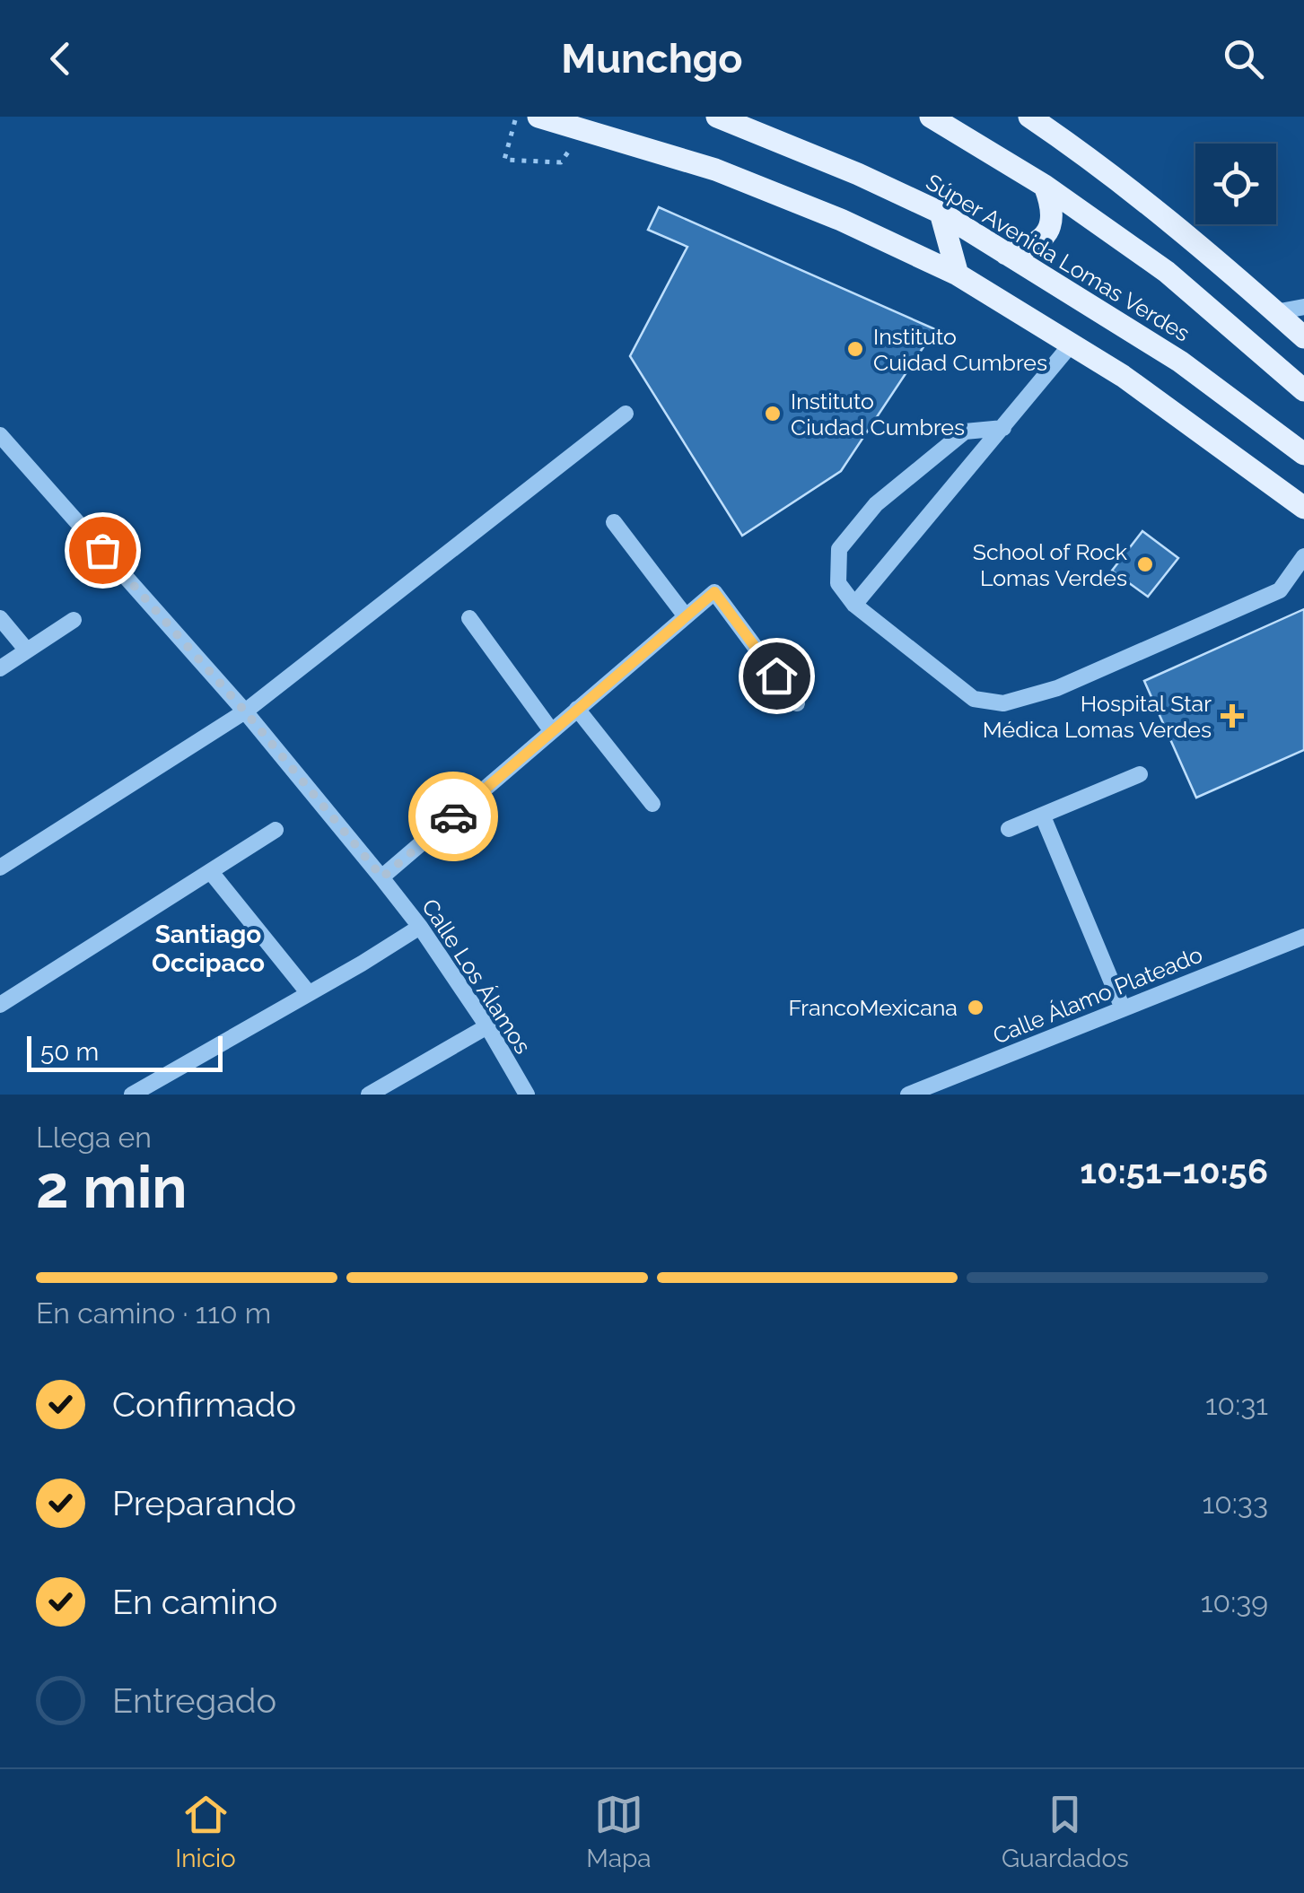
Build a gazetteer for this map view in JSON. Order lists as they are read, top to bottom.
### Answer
{
  "streets": {
    "main road": ["Súper Avenida Lomas Verdes"],
    "street": ["Calle Los Álamos", "Calle Álamo Plateado"]
  },
  "districts": ["Santiago Occipaco"],
  "places": {
    "other": [
      "Instituto Cuidad Cumbres",
      "Instituto Ciudad Cumbres",
      "School of Rock Lomas Verdes",
      "FrancoMexicana"
    ],
    "health": ["Hospital Star Médica Lomas Verdes"]
  },
  "scale_bar": "50 m",
  "page": {
    "header": "Munchgo",
    "scale": "50 m",
    "heading": ["2 min", "Llega en", "10:51–10:56"],
    "bar": "En camino · 110 m",
    "list": [
      ["Confirmado", "10:31"],
      ["Preparando", "10:33"],
      ["En camino", "10:39"],
      "Entregado"
    ],
    "tabs": ["Inicio", "Mapa", "Guardados"]
  }
}
